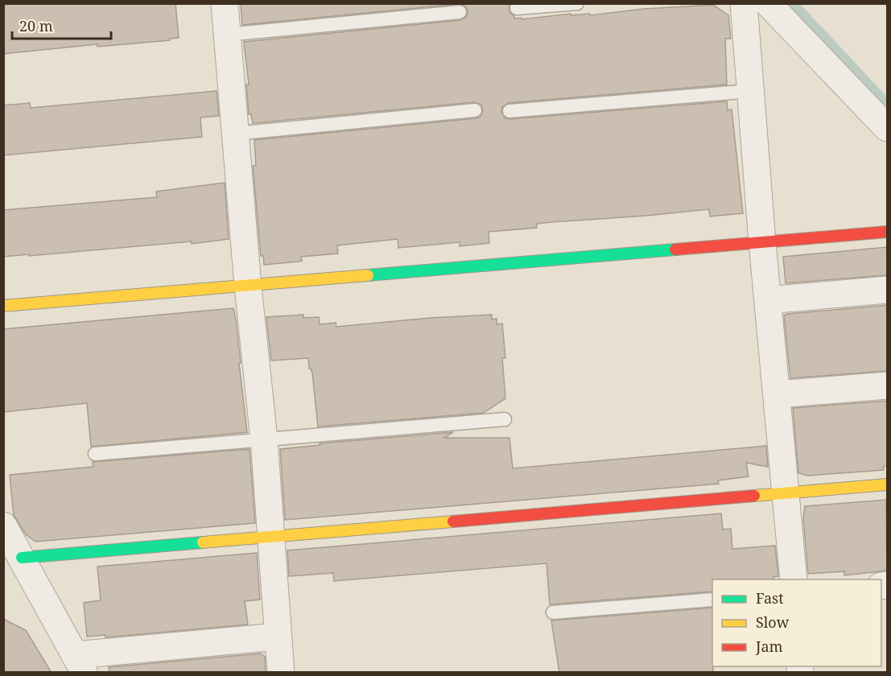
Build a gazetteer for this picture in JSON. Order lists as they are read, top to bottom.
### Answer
{
  "legend": ["Fast", "Slow", "Jam"],
  "scale_bar": "20 m"
}
